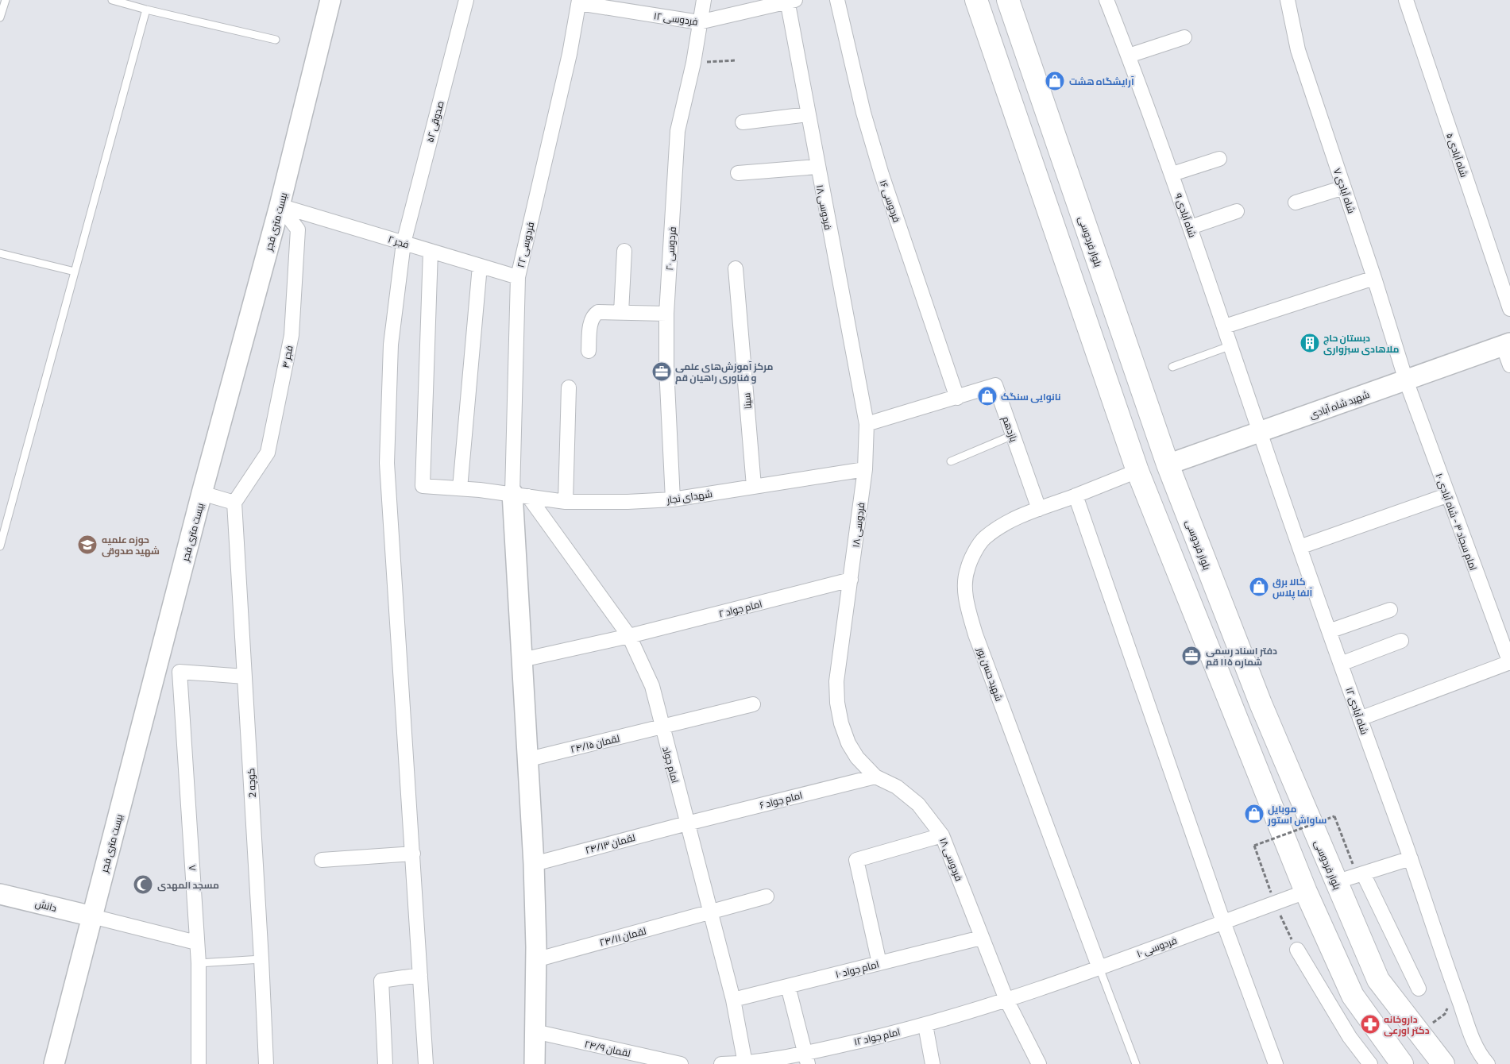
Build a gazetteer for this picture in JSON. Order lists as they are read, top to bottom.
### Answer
{
  "streets": {
    "main road": ["بلوار فردوسی"],
    "street": [
      "فردوسی ۱۲",
      "صدوقی ۵۲",
      "شاه آبادی ۵",
      "شاه آبادی ۷",
      "فردوسی ۱۶",
      "فردوسی ۱۸",
      "شاه آبادی ۹",
      "بیست متری فجر",
      "فجر ۲",
      "فردوسی ۲۲",
      "فردوسی ۲۰",
      "فجر ۴",
      "سینا",
      "شهید شاه آبادی",
      "یازدهم",
      "شهدای نجار",
      "امام سجاد ۳ - شاه آبادی ۱۰",
      "امام جواد ۲",
      "شهید حسن پور",
      "شاه آبادی ۱۲",
      "لقمان ۲۴/۱۵",
      "امام جواد",
      "کوچه 2",
      "امام جواد ۶",
      "لقمان ۲۴/۱۳",
      "۸",
      "دانش",
      "لقمان ۲۴/۱۱",
      "فردوسی ۱۰",
      "امام جواد ۱۰",
      "امام جواد ۱۲",
      "لقمان ۲۴/۹"
    ]
  },
  "crossings": [
    ["فردوسی ۱۲", "فردوسی ۱۸"],
    ["فردوسی ۱۲", "فردوسی ۲۲"],
    ["فردوسی ۱۲", "فردوسی ۲۰"],
    ["صدوقی ۵۲", "فجر ۲"],
    ["شاه آبادی ۷", "شهید شاه آبادی"],
    ["شاه آبادی ۷", "امام سجاد ۳ - شاه آبادی ۱۰"],
    ["فردوسی ۱۶", "یازدهم"],
    ["فردوسی ۱۸", "یازدهم"],
    ["فردوسی ۱۸", "شهدای نجار"],
    ["فردوسی ۱۸", "امام جواد ۲"],
    ["فردوسی ۱۸", "امام جواد ۶"],
    ["فردوسی ۱۸", "فردوسی ۱۰"],
    ["فردوسی ۱۸", "امام جواد ۱۰"],
    ["فردوسی ۱۸", "امام جواد ۱۲"],
    ["شاه آبادی ۹", "شهید شاه آبادی"],
    ["شاه آبادی ۹", "شاه آبادی ۱۲"],
    ["بیست متری فجر", "فجر ۲"],
    ["بیست متری فجر", "فجر ۴"],
    ["بیست متری فجر", "دانش"],
    ["فجر ۲", "فردوسی ۲۲"],
    ["فجر ۲", "فجر ۴"],
    ["فجر ۲", "شهدای نجار"],
    ["بلوار فردوسی", "شهید شاه آبادی"],
    ["فردوسی ۲۲", "شهدای نجار"],
    ["فردوسی ۲۲", "امام جواد"],
    ["فردوسی ۲۰", "شهدای نجار"],
    ["فجر ۴", "کوچه 2"],
    ["سینا", "شهدای نجار"],
    ["شهید شاه آبادی", "امام سجاد ۳ - شاه آبادی ۱۰"],
    ["شهید شاه آبادی", "شاه آبادی ۱۲"],
    ["یازدهم", "شهید حسن پور"],
    ["شهدای نجار", "امام جواد"],
    ["امام جواد ۲", "امام جواد"],
    ["شهید حسن پور", "فردوسی ۱۰"],
    ["لقمان ۲۴/۱۵", "امام جواد"],
    ["امام جواد", "امام جواد ۶"],
    ["امام جواد", "لقمان ۲۴/۱۳"],
    ["امام جواد", "لقمان ۲۴/۱۱"],
    ["امام جواد", "امام جواد ۱۰"],
    ["امام جواد", "امام جواد ۱۲"],
    ["کوچه 2", "۸"],
    ["امام جواد ۶", "لقمان ۲۴/۱۳"],
    ["فردوسی ۱۰", "امام جواد ۱۲"]
  ],
  "places": {
    "shop": [
      "آرایشگاه هشت",
      "نانوایی سنگک",
      "کالا برق آلفا پلاس",
      "موبایل ساواش استور"
    ],
    "building": ["دبستان حاج ملاهادی سبزواری"],
    "office": ["مرکز آموزش‌های علمی و فناوری راهیان قم", "دفتر اسناد رسمی شماره ۱۱۵ قم"],
    "school or university": ["حوزه علمیه شهید صدوقی"],
    "mosque": ["مسجد المهدی"],
    "pharmacy": ["داروخانه دکتر اورعی"]
  }
}
